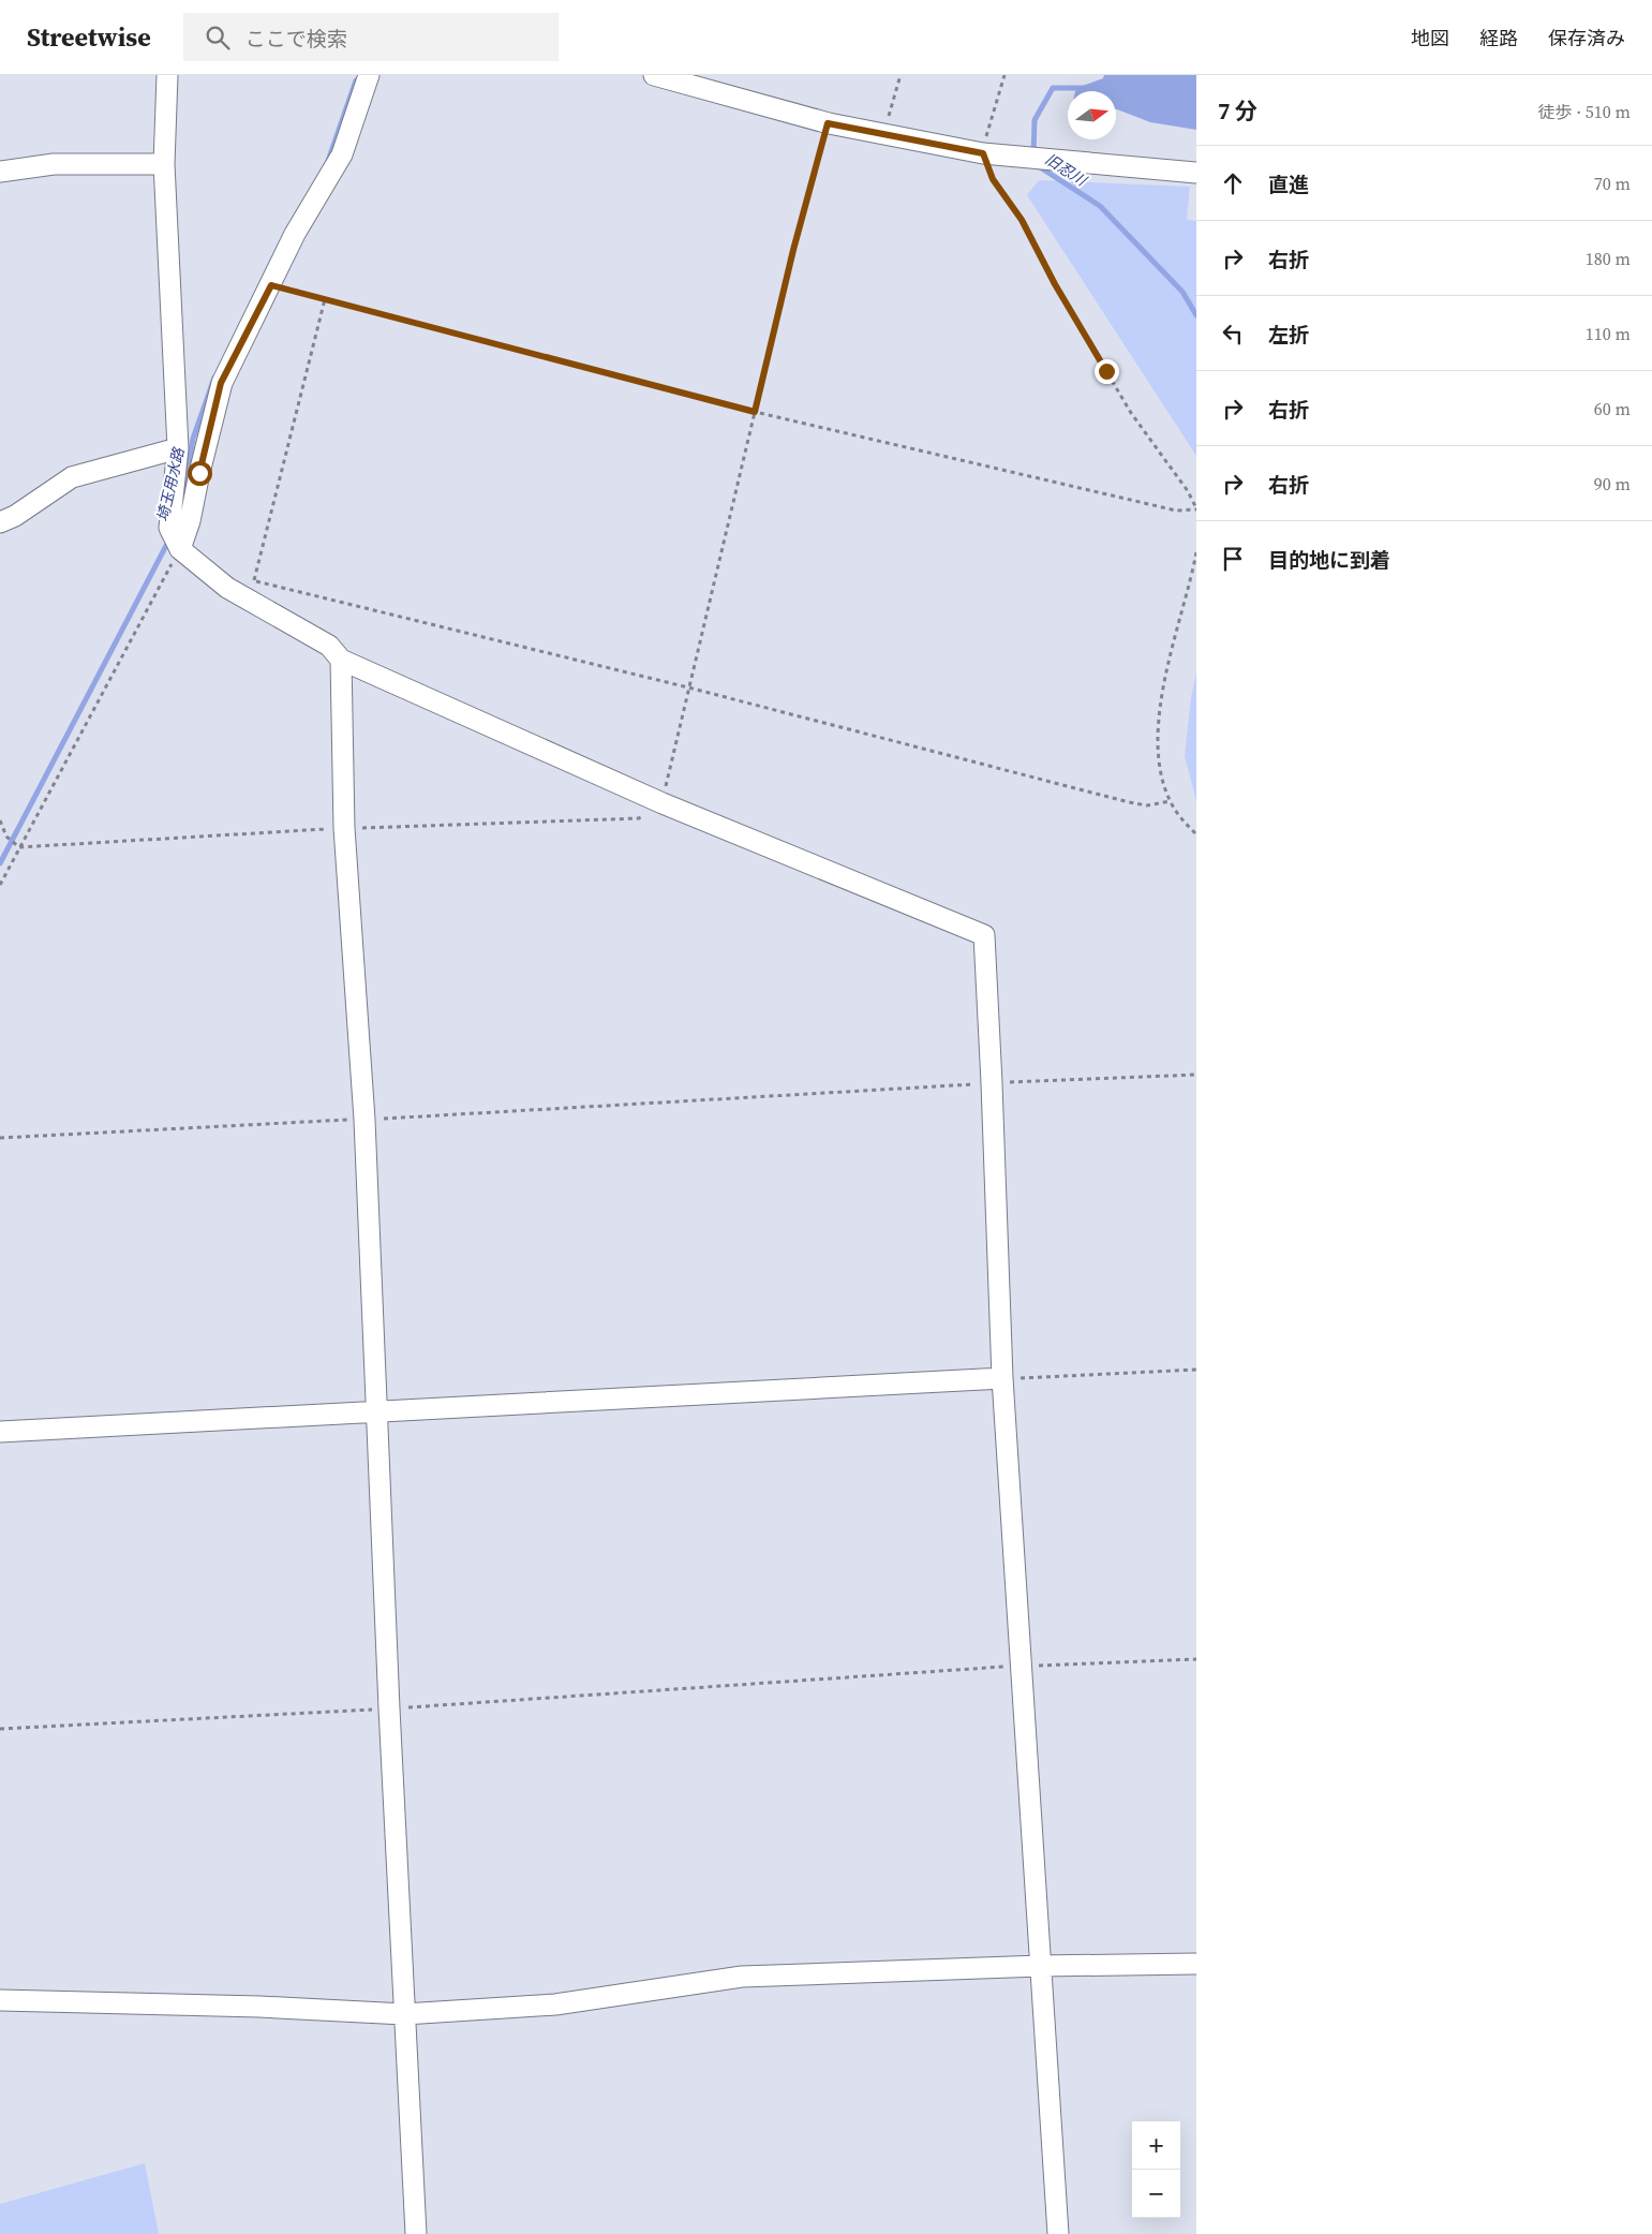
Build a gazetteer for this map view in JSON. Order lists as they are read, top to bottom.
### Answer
{
  "water": ["旧忍川", "埼玉用水路"],
  "north": "right",
  "page": {
    "header": "Streetwise",
    "search": "ここで検索",
    "nav": ["地図", "経路", "保存済み"],
    "heading": ["7 分", "徒歩 · 510 m"],
    "list": [
      ["直進", "70 m"],
      ["右折", "180 m"],
      ["左折", "110 m"],
      ["右折", "60 m"],
      ["右折", "90 m"],
      "目的地に到着"
    ],
    "map_buttons": ["+", "−"]
  }
}
